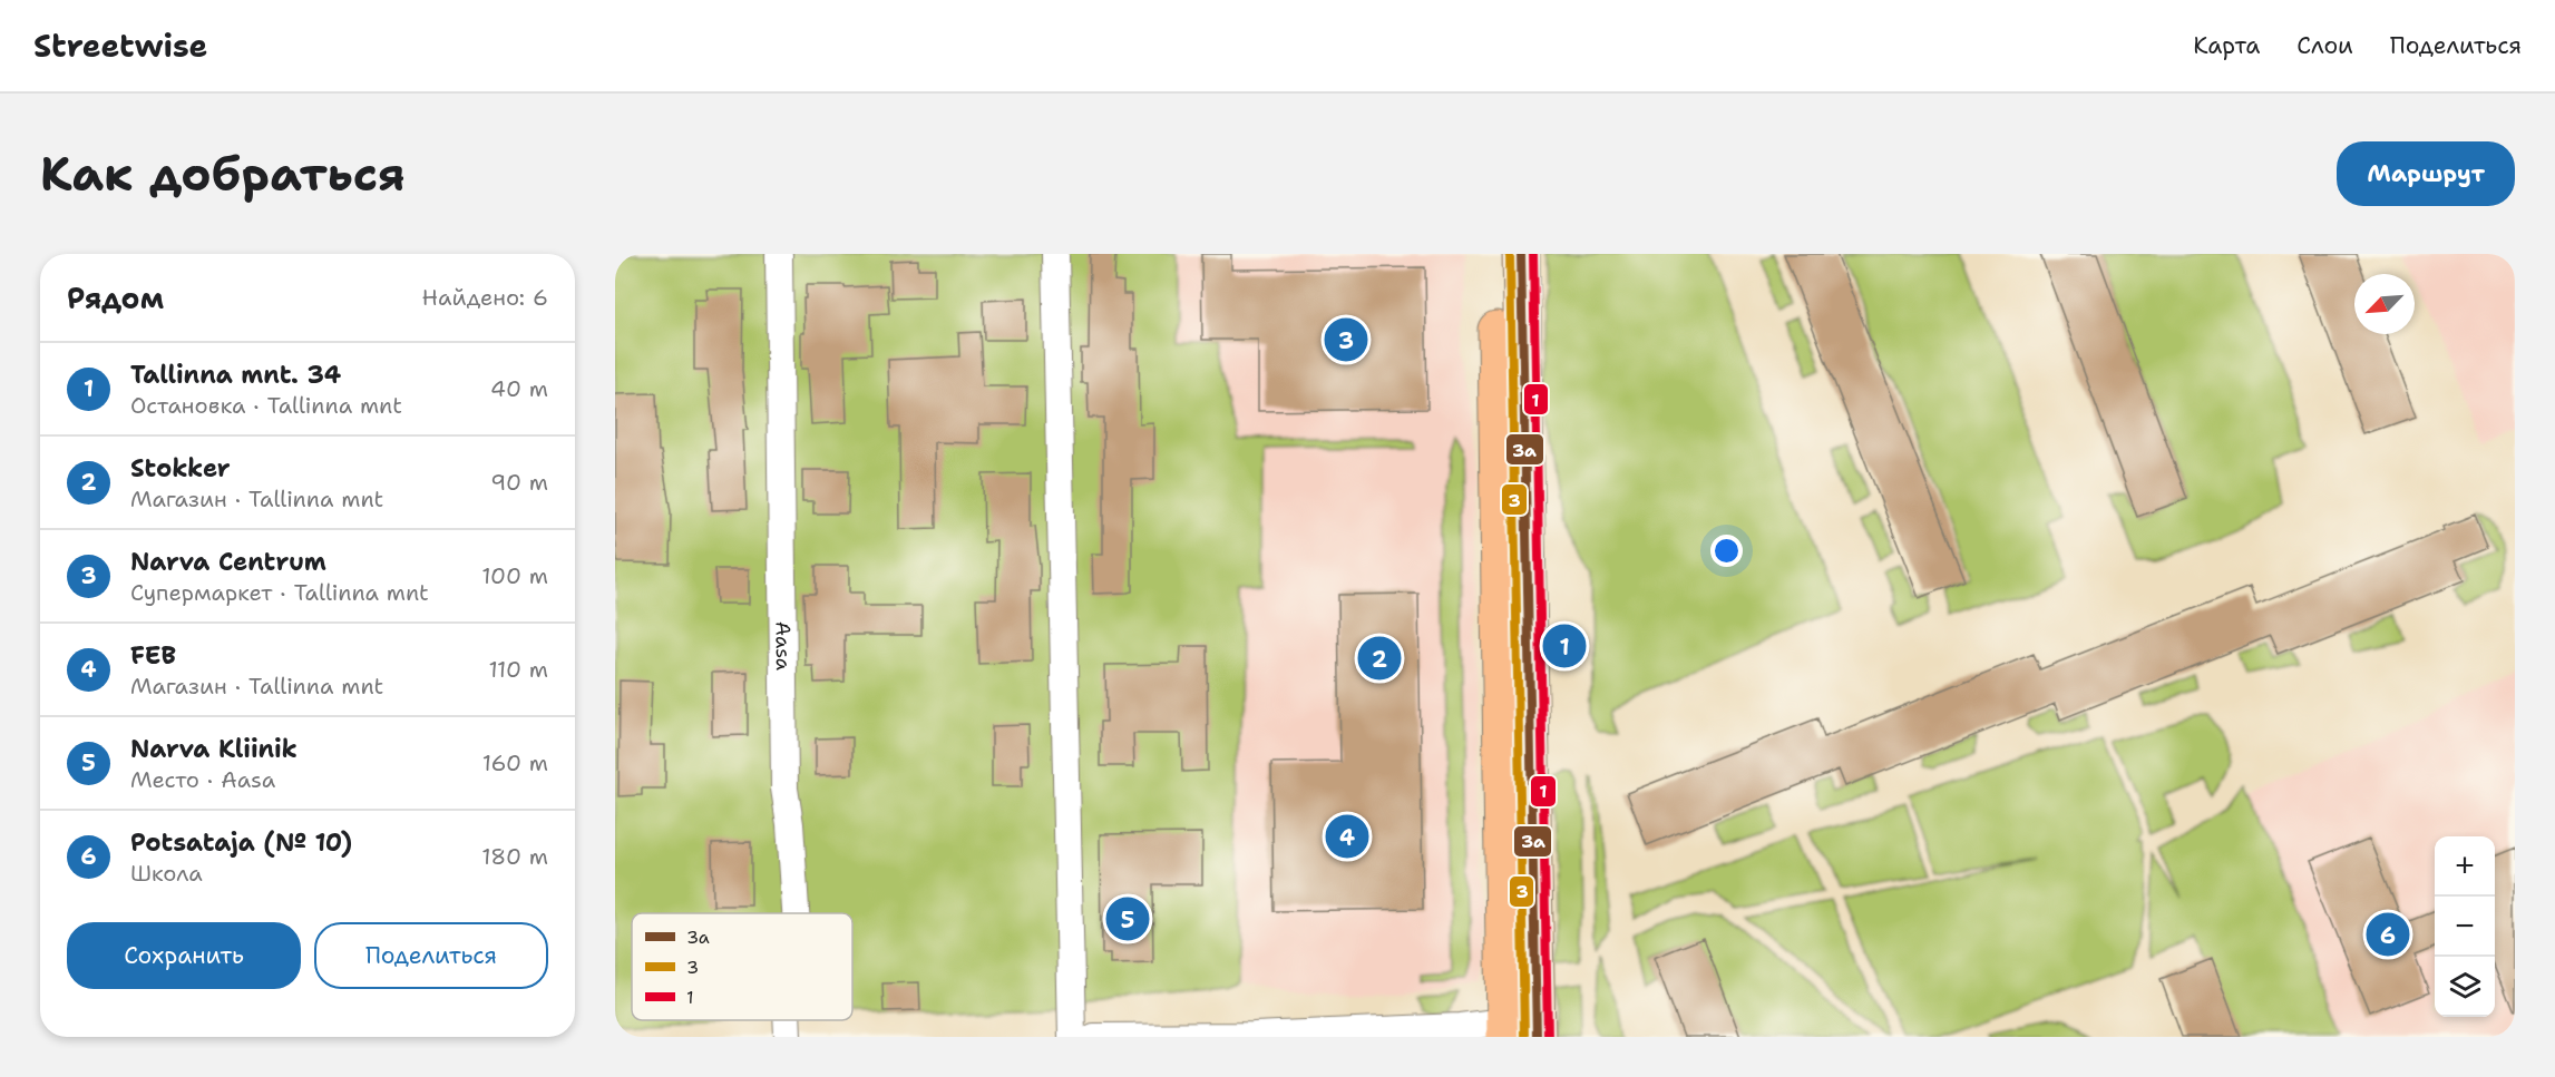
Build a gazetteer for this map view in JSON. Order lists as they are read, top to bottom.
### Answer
{
  "streets": {
    "street": ["Aasa"]
  },
  "lines": ["transit line 3a", "transit line 3", "transit line 1"],
  "legend": ["3a", "3", "1"],
  "north": "bottom left",
  "page": {
    "header": "Streetwise",
    "nav": ["Карта", "Слои", "Поделиться"],
    "buttons": [
      "Маршрут",
      ["Сохранить", "Поделиться"]
    ],
    "title": "Как добраться",
    "heading": ["Рядом", "Найдено: 6"],
    "pins": [
      "3",
      "1",
      "2",
      "4",
      "5",
      "6"
    ],
    "list": [
      {
        "mark": "1",
        "name": "Tallinna mnt. 34",
        "note": "Остановка · Tallinna mnt",
        "value": "40 m"
      },
      {
        "mark": "2",
        "name": "Stokker",
        "note": "Магазин · Tallinna mnt",
        "value": "90 m"
      },
      {
        "mark": "3",
        "name": "Narva Centrum",
        "note": "Супермаркет · Tallinna mnt",
        "value": "100 m"
      },
      {
        "mark": "4",
        "name": "FEB",
        "note": "Магазин · Tallinna mnt",
        "value": "110 m"
      },
      {
        "mark": "5",
        "name": "Narva Kliinik",
        "note": "Место · Aasa",
        "value": "160 m"
      },
      {
        "mark": "6",
        "name": "Potsataja (№ 10)",
        "note": "Школа",
        "value": "180 m"
      }
    ],
    "map_buttons": ["+", "−"]
  }
}
